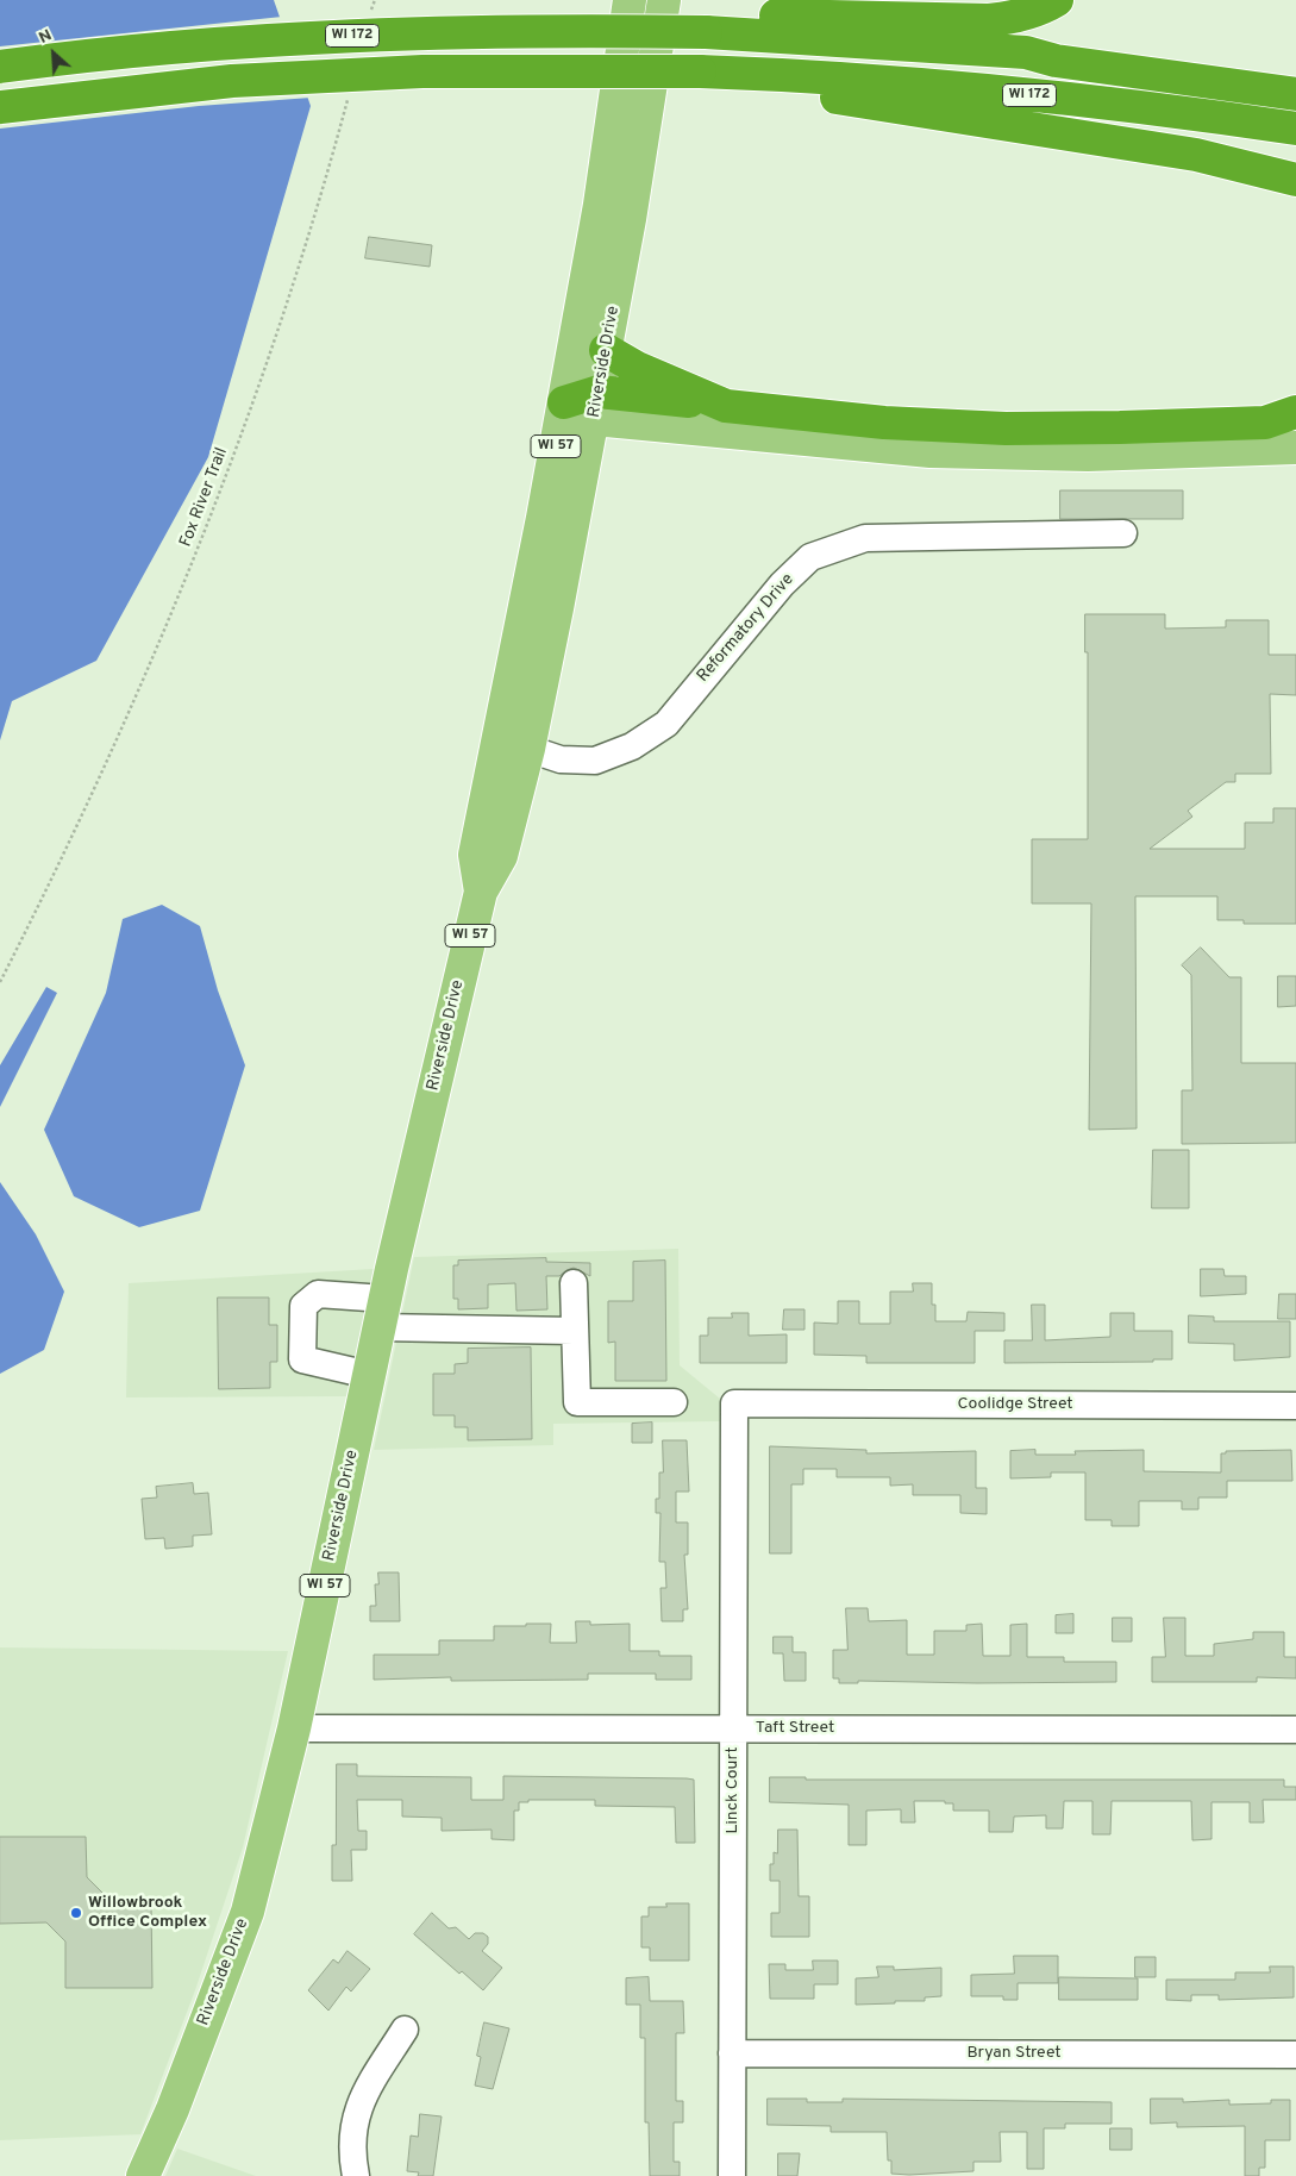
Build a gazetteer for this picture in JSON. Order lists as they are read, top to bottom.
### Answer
{
  "streets": {
    "highway": ["WI 172"],
    "main road": ["Riverside Drive", "WI 57"],
    "street": [
      "Reformatory Drive",
      "Coolidge Street",
      "Taft Street",
      "Linck Court",
      "Bryan Street"
    ],
    "path": ["Fox River Trail"]
  },
  "crossings": [
    ["Riverside Drive", "Reformatory Drive"],
    ["Riverside Drive", "Taft Street"],
    ["Coolidge Street", "Linck Court"],
    ["Taft Street", "Linck Court"],
    ["Linck Court", "Bryan Street"]
  ],
  "places": ["Willowbrook Office Complex"],
  "north": "top left"
}
